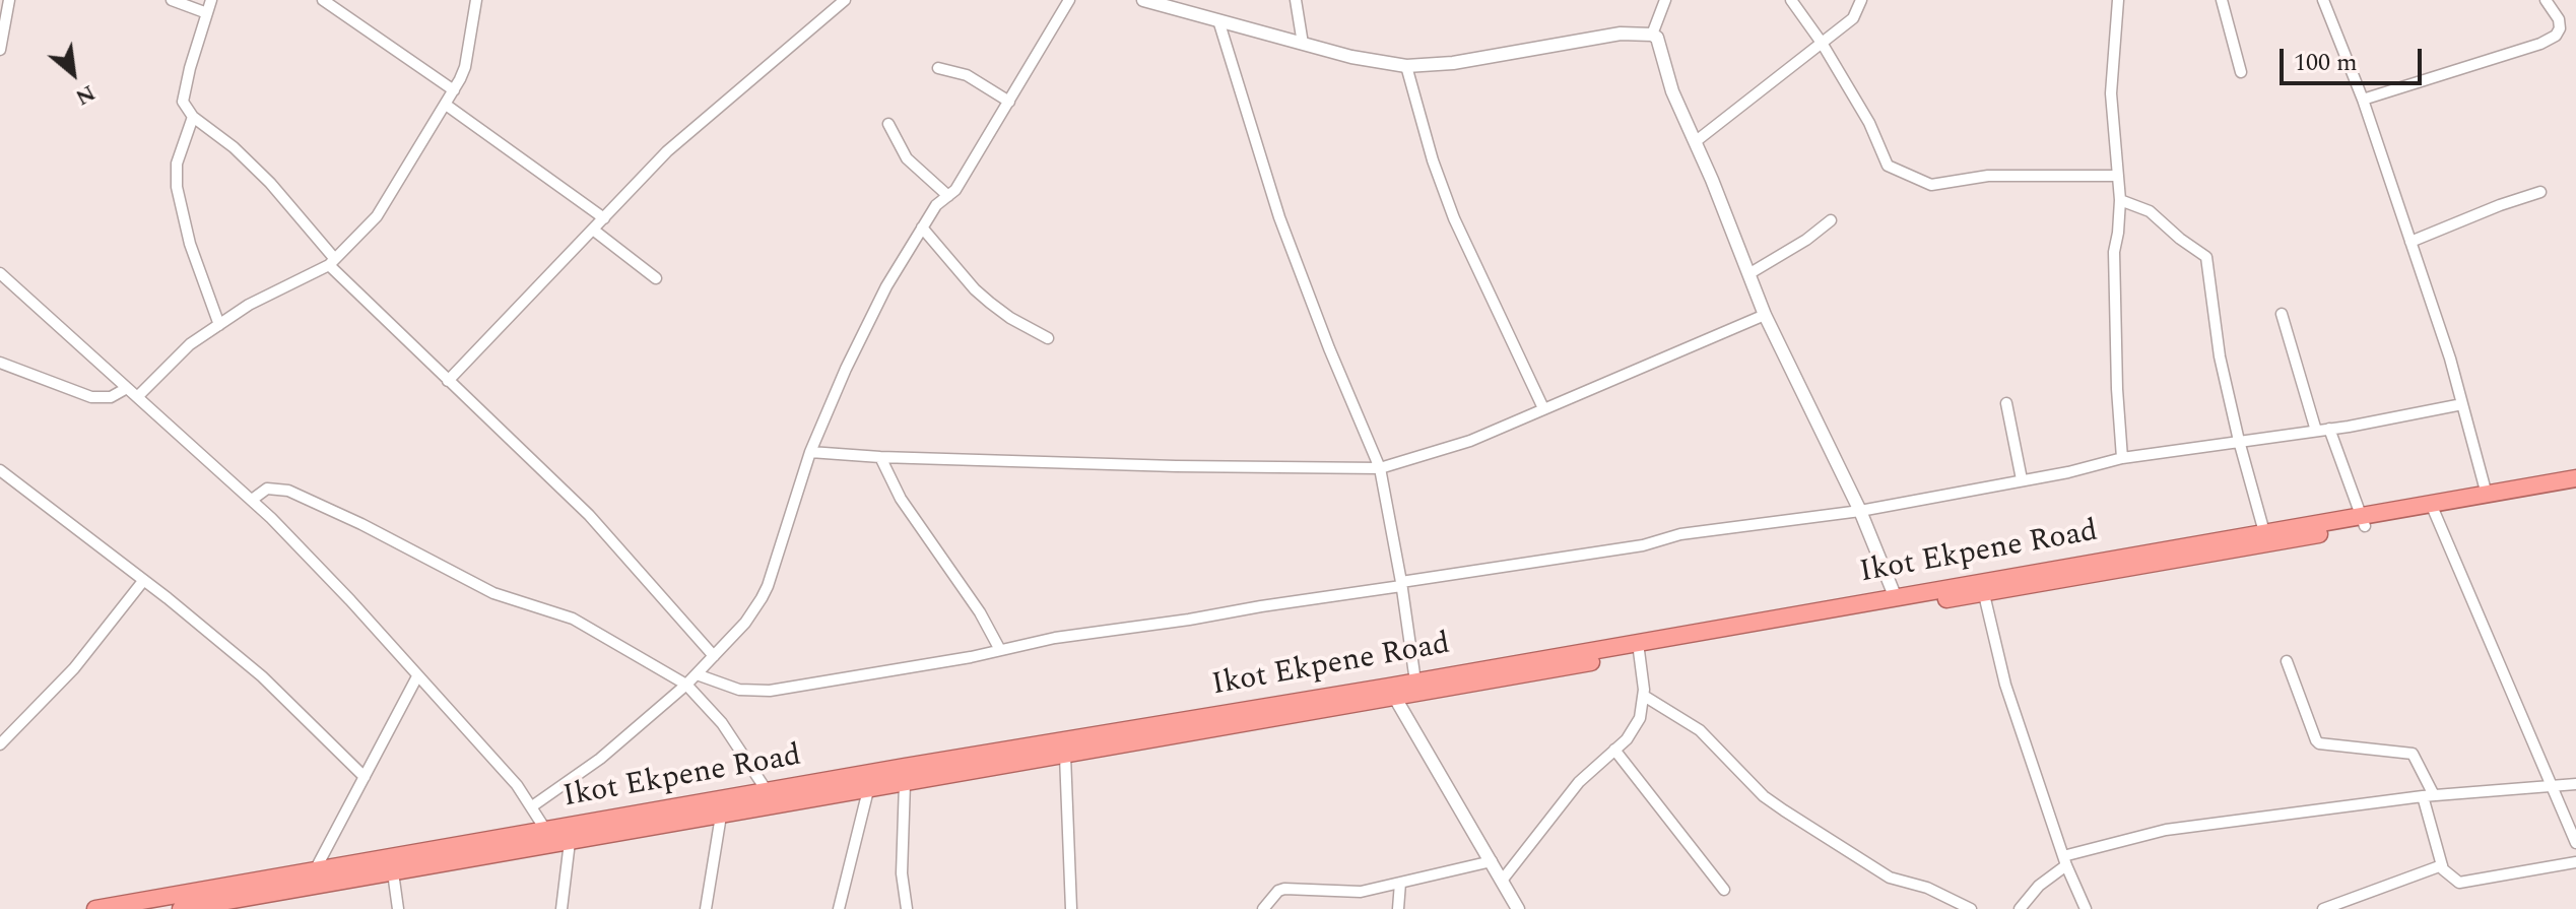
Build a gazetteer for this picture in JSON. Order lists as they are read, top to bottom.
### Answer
{
  "streets": {
    "highway": ["Ikot Ekpene Road"]
  },
  "scale_bar": "100 m",
  "north": "bottom right"
}
